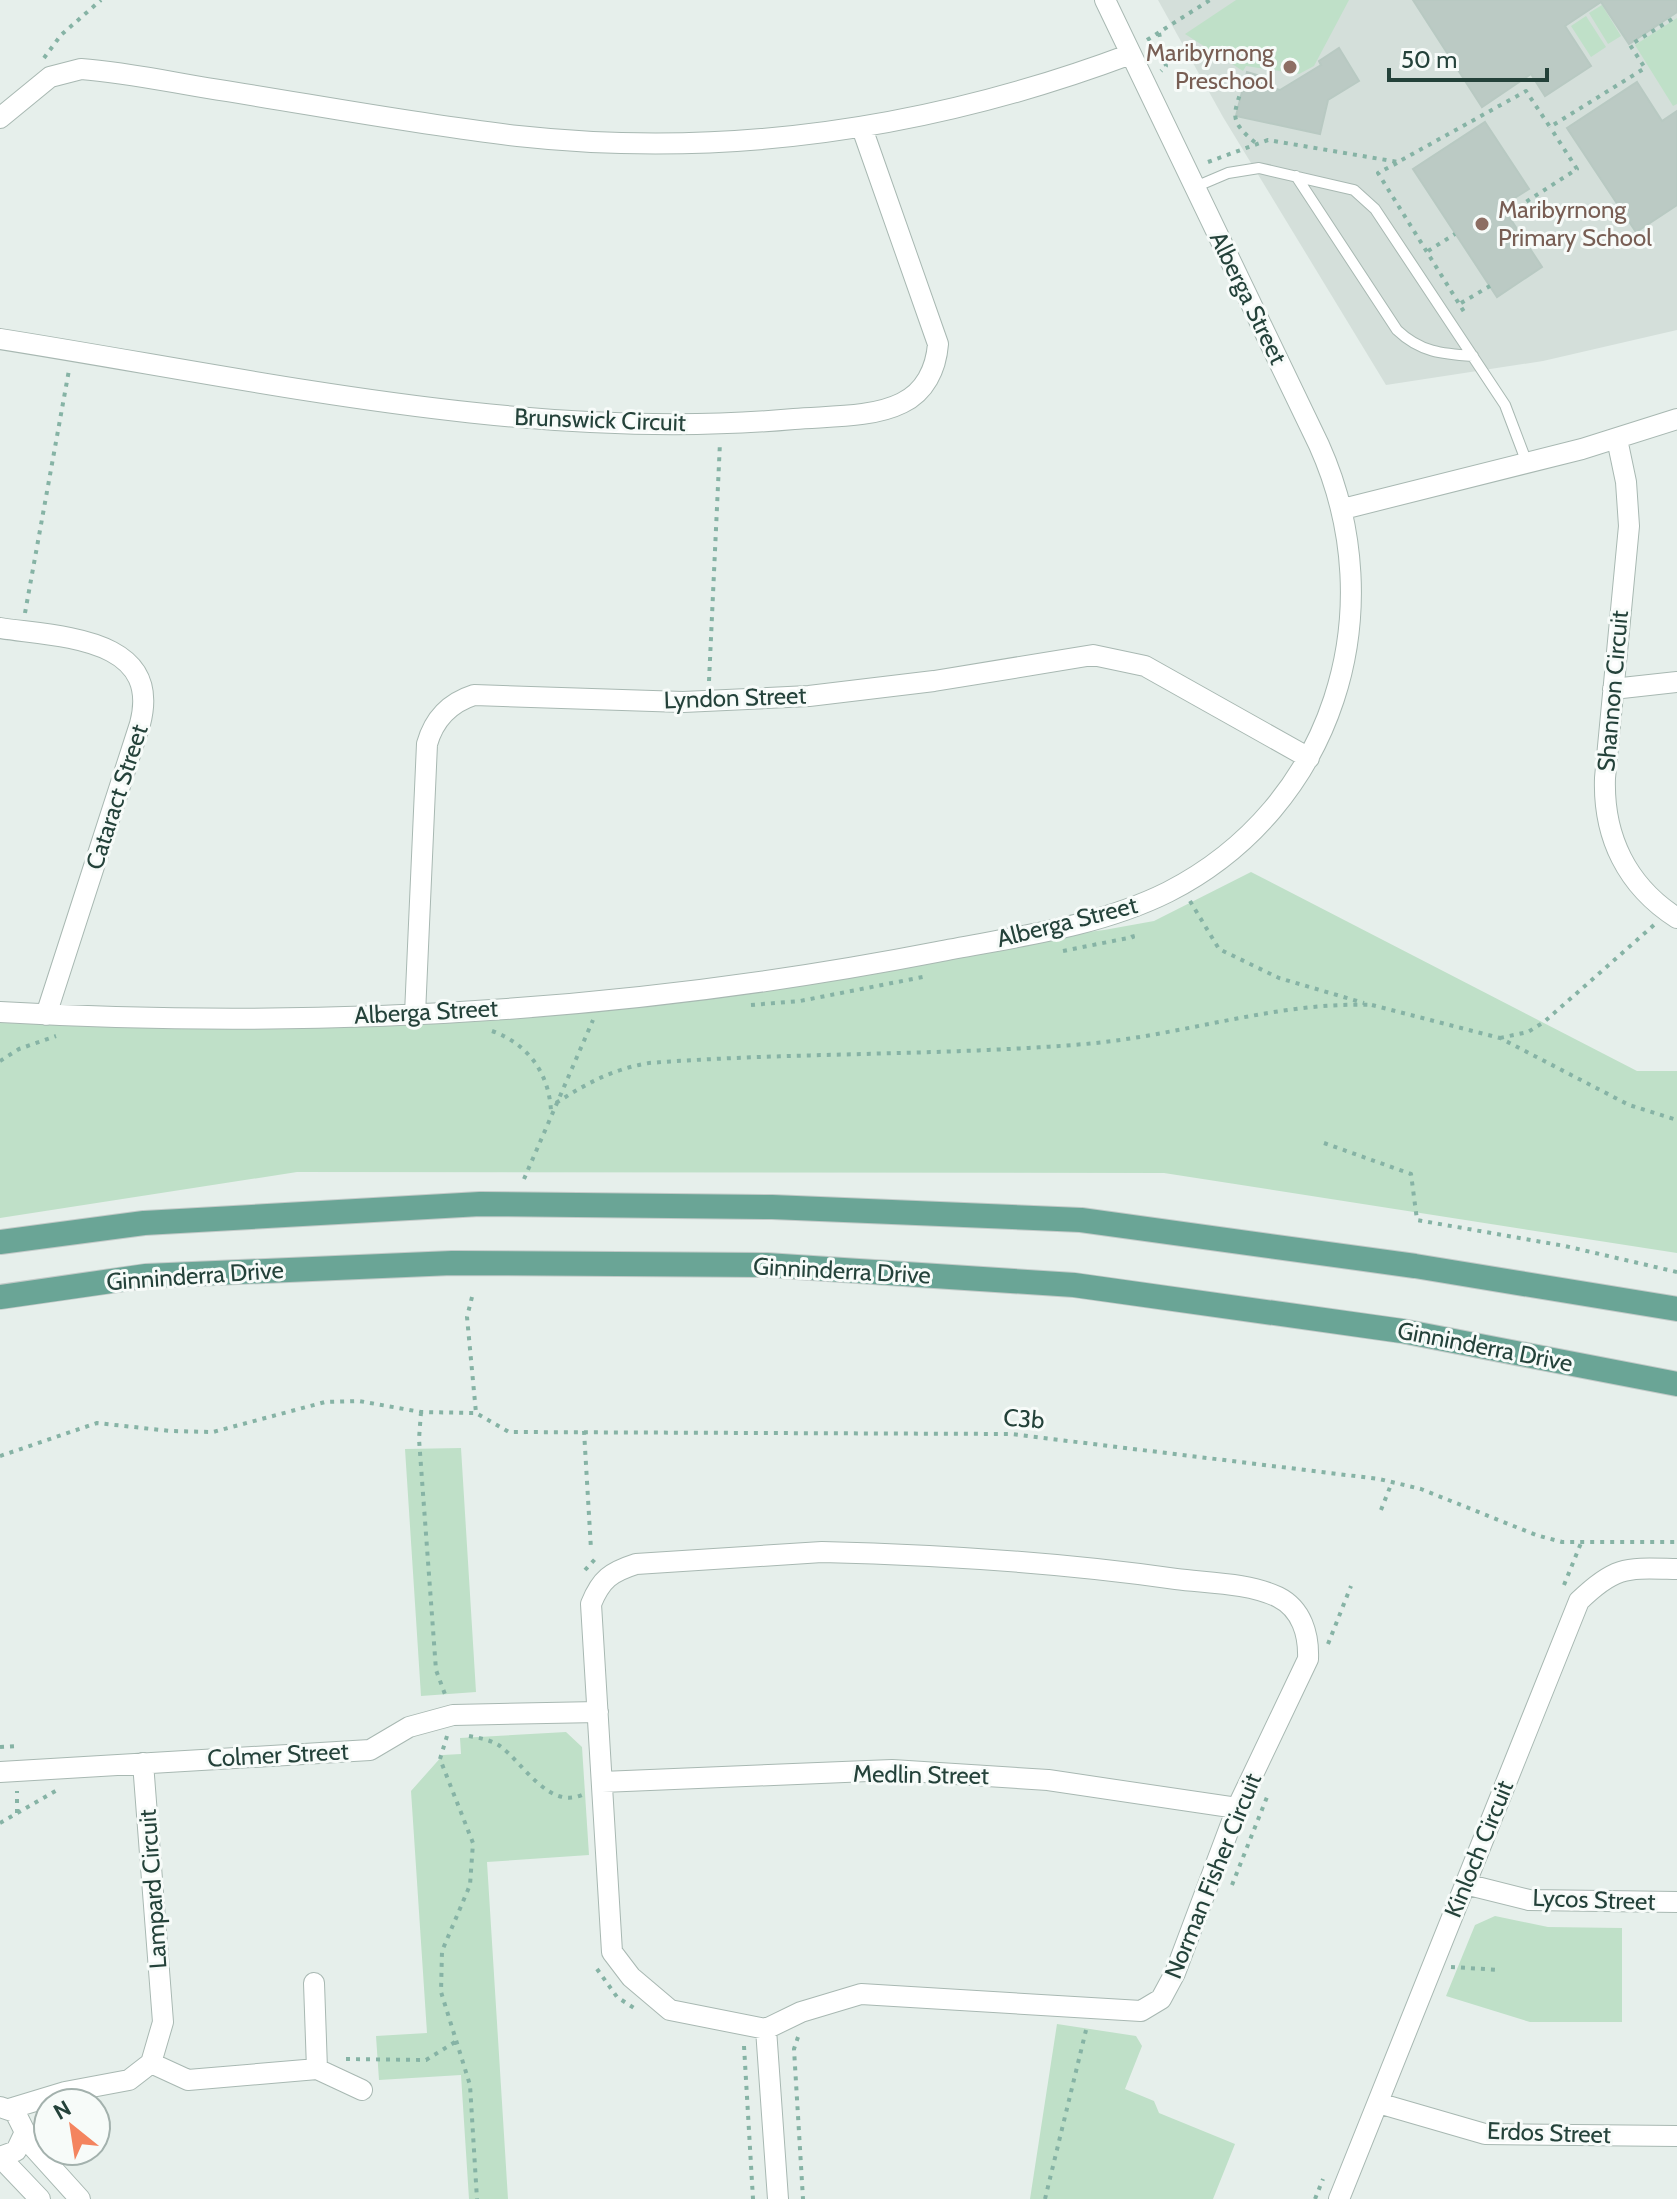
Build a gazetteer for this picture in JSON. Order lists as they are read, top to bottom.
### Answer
{
  "streets": {
    "main road": ["Ginninderra Drive"],
    "street": [
      "Alberga Street",
      "Brunswick Circuit",
      "Shannon Circuit",
      "Lyndon Street",
      "Cataract Street",
      "Colmer Street",
      "Medlin Street",
      "Kinloch Circuit",
      "Norman Fisher Circuit",
      "Lampard Circuit",
      "Lycos Street",
      "Erdos Street"
    ],
    "path": ["C3b"]
  },
  "crossings": [
    ["Alberga Street", "Lyndon Street"],
    ["Alberga Street", "Cataract Street"],
    ["Colmer Street", "Norman Fisher Circuit"],
    ["Colmer Street", "Lampard Circuit"],
    ["Medlin Street", "Norman Fisher Circuit"],
    ["Kinloch Circuit", "Lycos Street"],
    ["Kinloch Circuit", "Erdos Street"]
  ],
  "places": ["Maribyrnong Preschool", "Maribyrnong Primary School"],
  "scale_bar": "50 m",
  "north": "top left"
}
